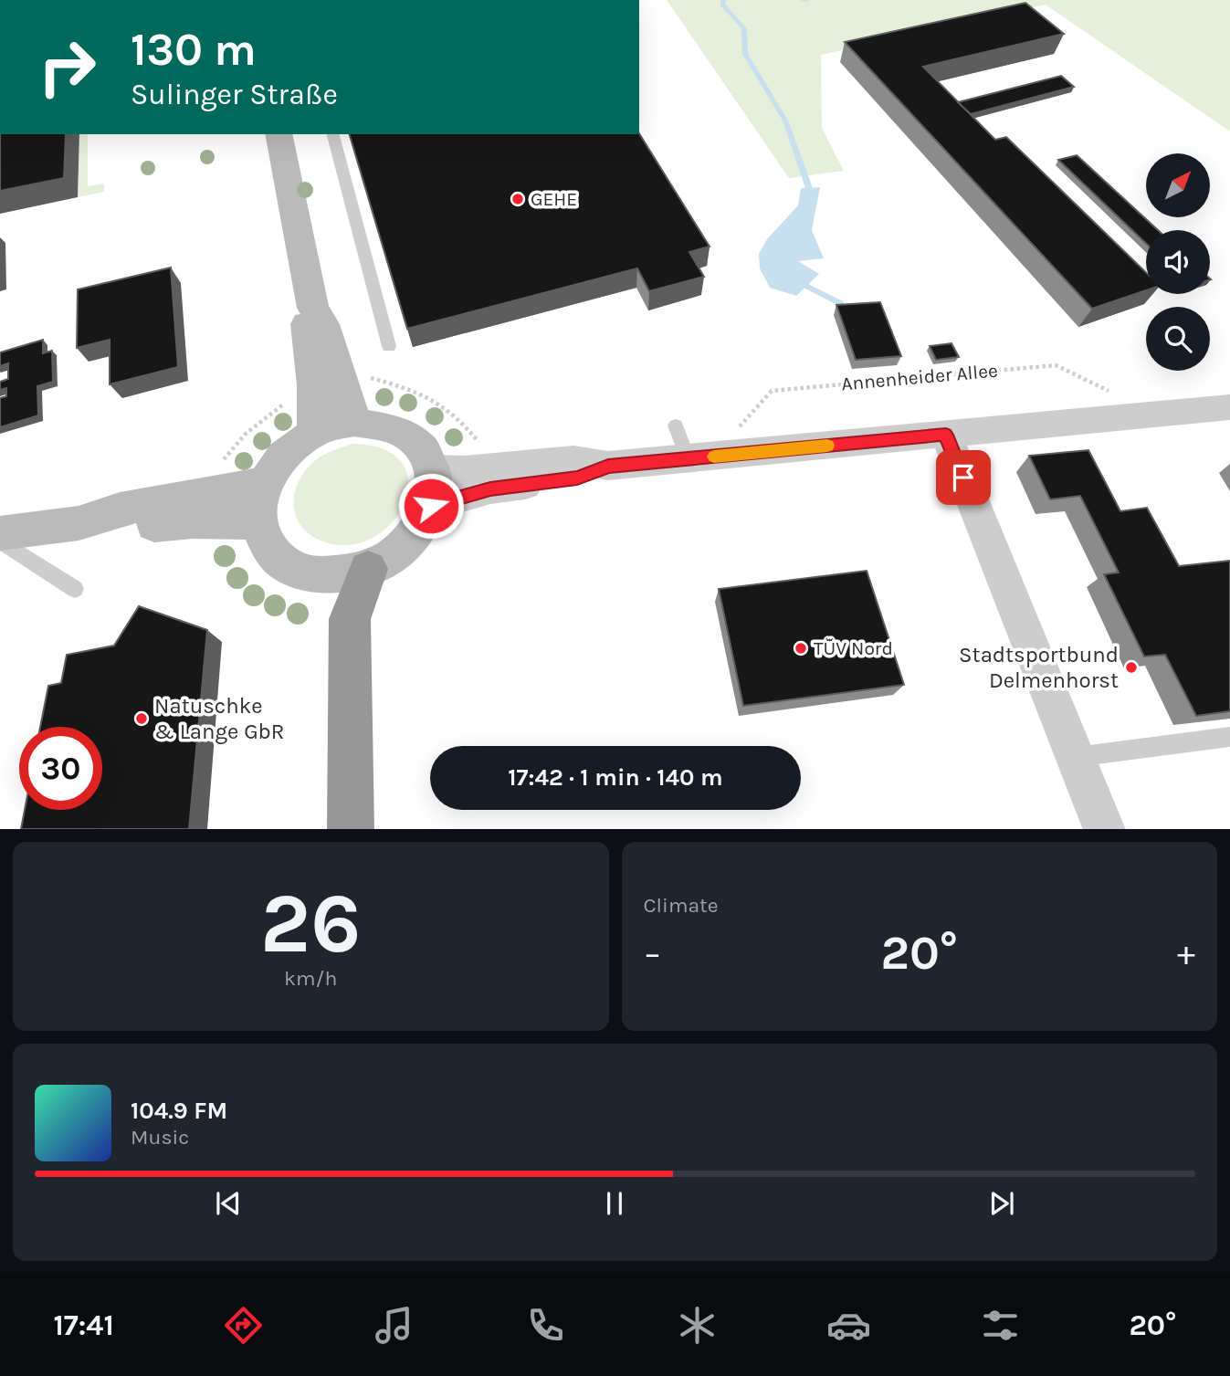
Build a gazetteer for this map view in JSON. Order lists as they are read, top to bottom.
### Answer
{
  "streets": {
    "path": ["Annenheider Allee"]
  },
  "places": [
    "GEHE",
    "TÜV Nord",
    "Stadtsportbund Delmenhorst",
    "Natuschke & Lange GbR"
  ],
  "north": "top right",
  "page": {
    "turn": ["130 m", "Sulinger Straße"],
    "limit": "30",
    "trip": "17:42 · 1 min · 140 m",
    "tile": [
      ["26", "km/h"],
      "Climate"
    ],
    "heat": ["−", "20°", "+"],
    "song": ["104.9 FM", "Music"],
    "tabs": ["17:41", "20°"]
  }
}
